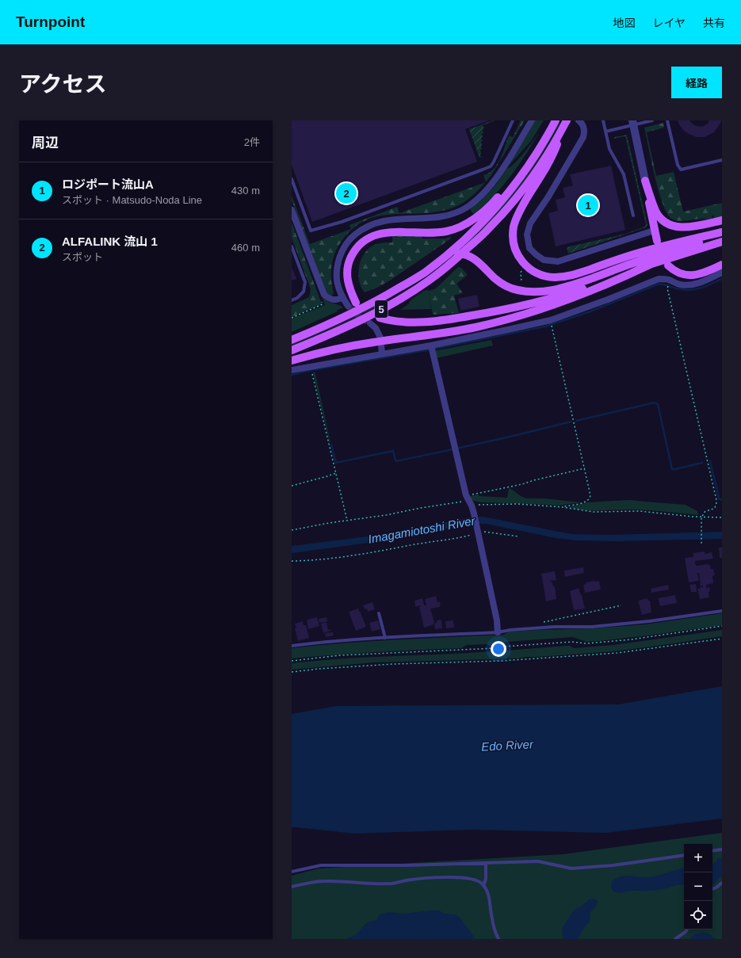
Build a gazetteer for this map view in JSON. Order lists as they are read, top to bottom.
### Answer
{
  "streets": {
    "main road": ["5"]
  },
  "water": ["Imagamiotoshi River", "Edo River"],
  "page": {
    "header": "Turnpoint",
    "nav": ["地図", "レイヤ", "共有"],
    "title": "アクセス",
    "buttons": "経路",
    "heading": ["周辺", "2件"],
    "list": [
      {
        "mark": "1",
        "name": "ロジポート流山A",
        "note": "スポット · Matsudo-Noda Line",
        "value": "430 m"
      },
      {
        "mark": "2",
        "name": "ALFALINK 流山 1",
        "note": "スポット",
        "value": "460 m"
      }
    ],
    "pins": ["2", "1"],
    "map_buttons": ["+", "−"]
  }
}
